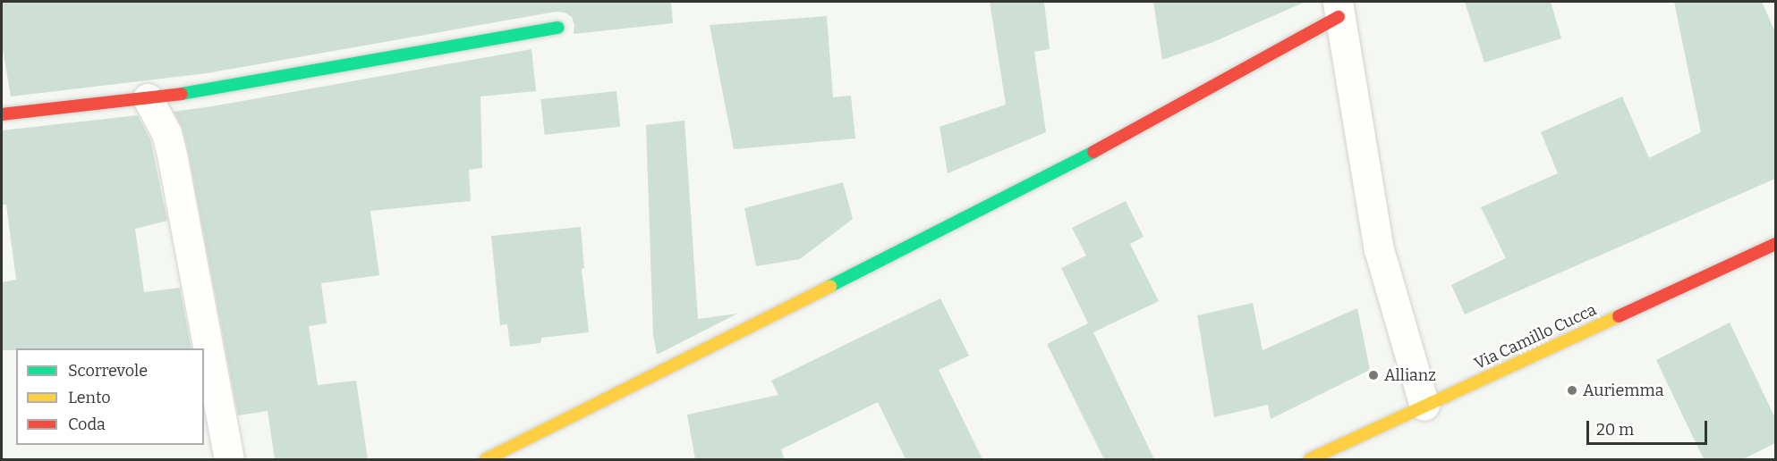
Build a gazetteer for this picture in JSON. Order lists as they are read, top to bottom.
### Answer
{
  "streets": {
    "street": ["Via Camillo Cucca"]
  },
  "places": ["Allianz", "Auriemma"],
  "legend": ["Scorrevole", "Lento", "Coda"],
  "scale_bar": "20 m"
}
